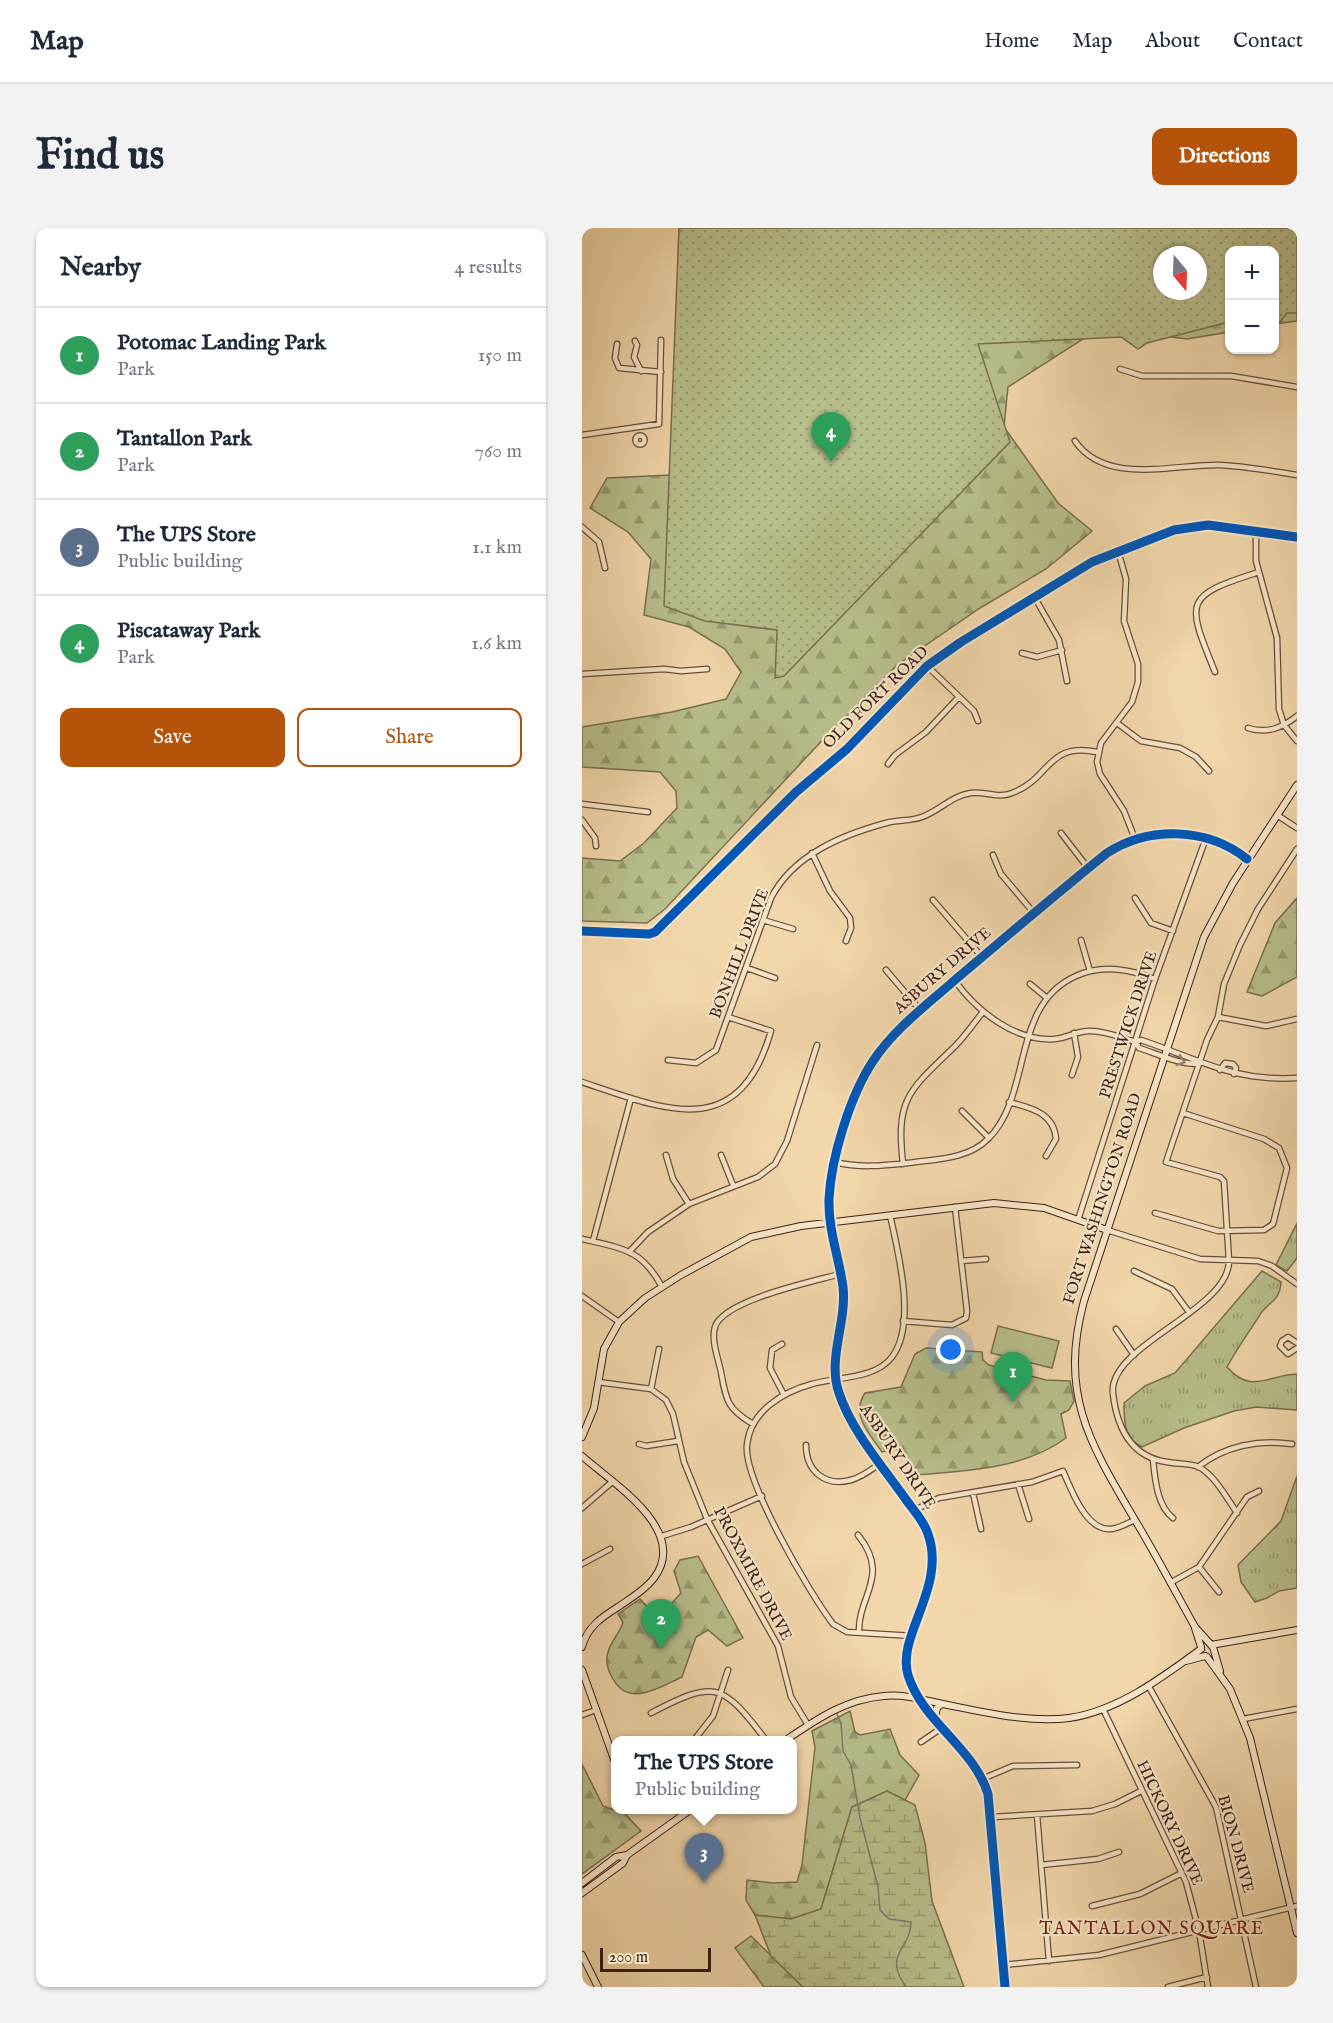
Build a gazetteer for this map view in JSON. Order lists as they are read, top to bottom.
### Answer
{
  "streets": {
    "main road": ["OLD FORT ROAD", "ASBURY DRIVE", "FORT WASHINGTON ROAD"],
    "street": [
      "BONHILL DRIVE",
      "PRESTWICK DRIVE",
      "PROXMIRE DRIVE",
      "HICKORY DRIVE",
      "BION DRIVE"
    ]
  },
  "crossings": [
    ["ASBURY DRIVE", "PRESTWICK DRIVE"],
    ["ASBURY DRIVE", "FORT WASHINGTON ROAD"]
  ],
  "districts": ["TANTALLON SQUARE"],
  "scale_bar": "200 m",
  "north": "bottom",
  "page": {
    "header": "Map",
    "nav": [
      "Home",
      "Map",
      "About",
      "Contact"
    ],
    "buttons": [
      "Directions",
      ["Save", "Share"]
    ],
    "title": "Find us",
    "heading": ["Nearby", "4 results"],
    "map_buttons": ["+", "−"],
    "list": [
      {
        "mark": "1",
        "name": "Potomac Landing Park",
        "note": "Park",
        "value": "150 m"
      },
      {
        "mark": "2",
        "name": "Tantallon Park",
        "note": "Park",
        "value": "760 m"
      },
      {
        "mark": "3",
        "name": "The UPS Store",
        "note": "Public building",
        "value": "1.1 km"
      },
      {
        "mark": "4",
        "name": "Piscataway Park",
        "note": "Park",
        "value": "1.6 km"
      }
    ],
    "pins": [
      "4",
      "1",
      "2",
      "3"
    ],
    "popup": ["The UPS Store", "Public building"],
    "scale": "200 m"
  }
}
